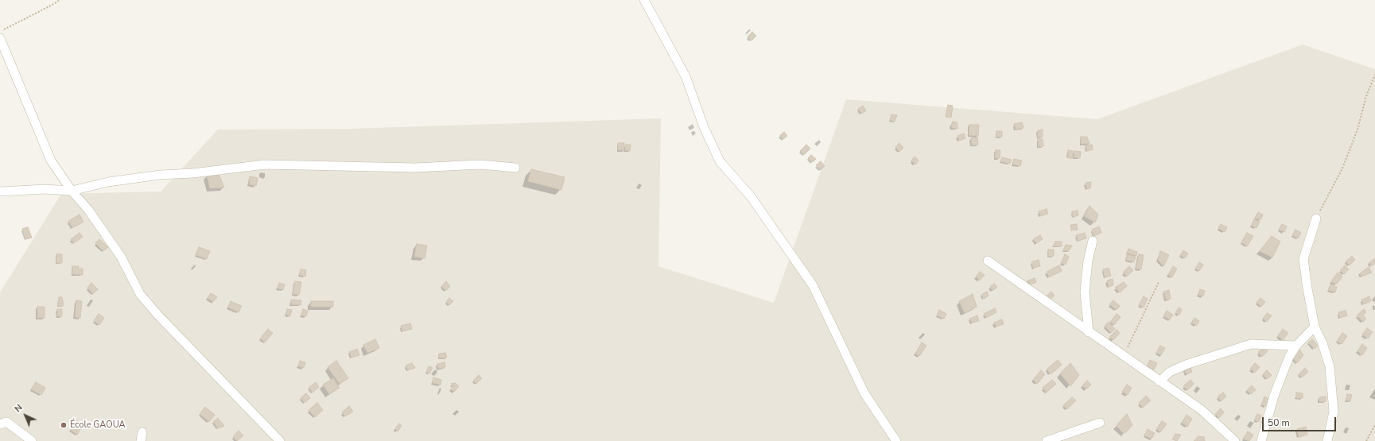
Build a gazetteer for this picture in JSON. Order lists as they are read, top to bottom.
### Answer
{
  "places": ["École GAOUA"],
  "scale_bar": "50 m",
  "north": "top left"
}
